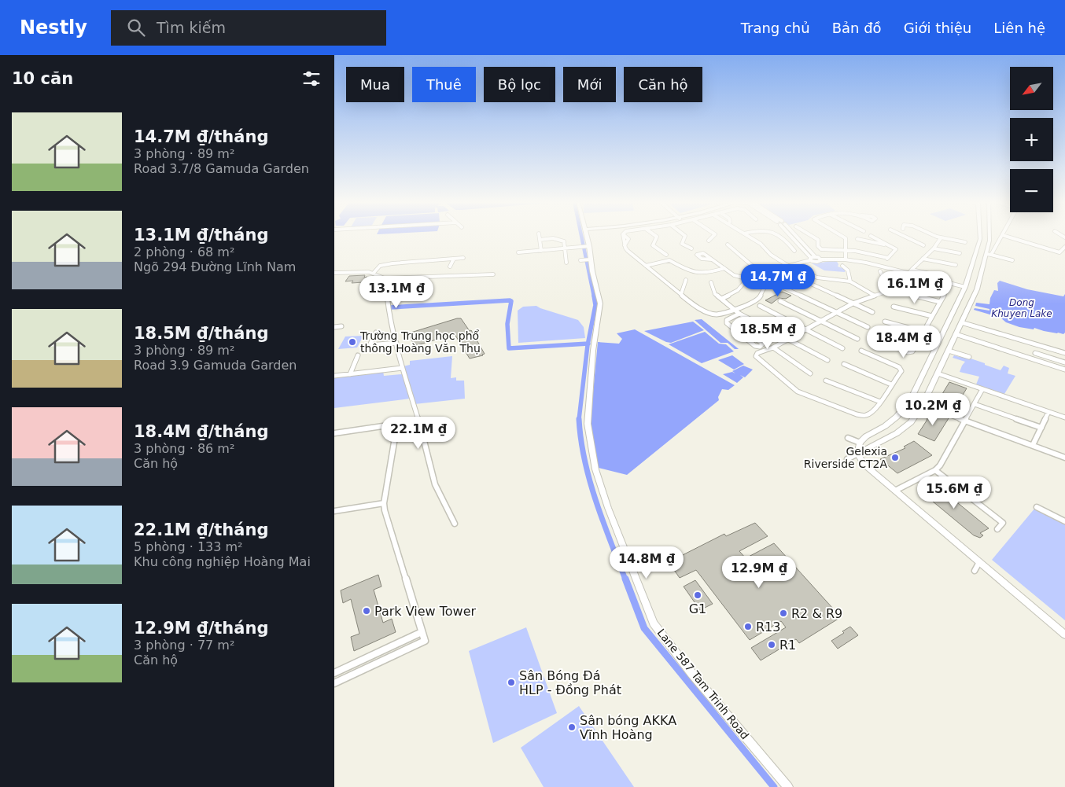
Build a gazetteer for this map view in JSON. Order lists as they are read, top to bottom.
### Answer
{
  "streets": {
    "street": ["Lane 587 Tam Trinh Road"]
  },
  "water": ["Dong Khuyen Lake"],
  "places": [
    "Trường Trung học phổ thông Hoàng Văn Thụ",
    "Gelexia Riverside CT2A",
    "G1",
    "Park View Tower",
    "R2 & R9",
    "R13",
    "R1",
    "Sân Bóng Đá HLP - Đồng Phát",
    "Sân bóng AKKA Vĩnh Hoàng"
  ],
  "north": "bottom left",
  "page": {
    "header": "Nestly",
    "search": "Tìm kiếm",
    "nav": [
      "Trang chủ",
      "Bản đồ",
      "Giới thiệu",
      "Liên hệ"
    ],
    "heading": "10 căn",
    "map_buttons": ["+", "−"],
    "chip": [
      "Mua",
      "Thuê",
      "Bộ lọc",
      "Mới",
      "Căn hộ"
    ],
    "list": [
      {
        "name": "14.7M ₫/tháng",
        "note": "3 phòng · 89 m² · Road 3.7/8 Gamuda Garden"
      },
      {
        "name": "13.1M ₫/tháng",
        "note": "2 phòng · 68 m² · Ngõ 294 Đường Lĩnh Nam"
      },
      {
        "name": "18.5M ₫/tháng",
        "note": "3 phòng · 89 m² · Road 3.9 Gamuda Garden"
      },
      {
        "name": "18.4M ₫/tháng",
        "note": "3 phòng · 86 m² · Căn hộ"
      },
      {
        "name": "22.1M ₫/tháng",
        "note": "5 phòng · 133 m² · Khu công nghiệp Hoàng Mai"
      },
      {
        "name": "12.9M ₫/tháng",
        "note": "3 phòng · 77 m² · Căn hộ"
      }
    ],
    "price": [
      "14.7M ₫",
      "16.1M ₫",
      "13.1M ₫",
      "18.5M ₫",
      "18.4M ₫",
      "10.2M ₫",
      "22.1M ₫",
      "15.6M ₫",
      "14.8M ₫",
      "12.9M ₫"
    ]
  }
}
